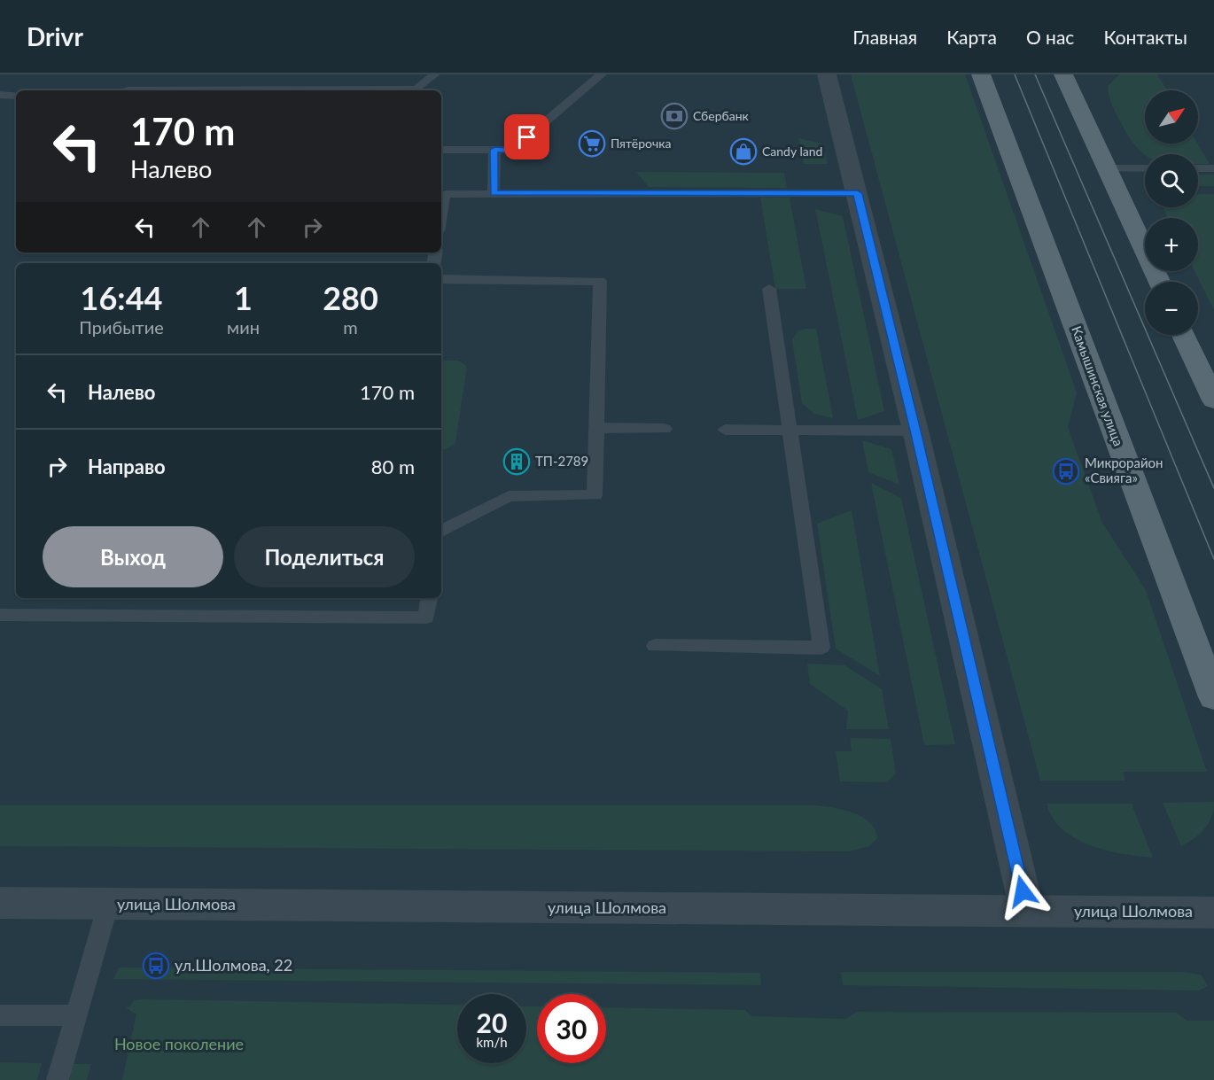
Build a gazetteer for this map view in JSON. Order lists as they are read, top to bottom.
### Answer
{
  "streets": {
    "main road": ["Камышинская улица"],
    "street": ["улица Шолмова"]
  },
  "parks": ["Новое поколение"],
  "places": {
    "bank": ["Сбербанк"],
    "supermarket": ["Пятёрочка"],
    "shop": ["Candy land"],
    "building": ["ТП-2789"],
    "bus stop": ["Микрорайон «Свияга»", "ул.Шолмова, 22"]
  },
  "north": "top right",
  "page": {
    "header": "Drivr",
    "nav": [
      "Главная",
      "Карта",
      "О нас",
      "Контакты"
    ],
    "map_buttons": ["+", "−"],
    "turn": ["170 m", "Налево"],
    "eta": [
      "16:44",
      "Прибытие",
      "1",
      "мин",
      "280",
      "m"
    ],
    "list": [
      {
        "name": "Налево",
        "value": "170 m"
      },
      {
        "name": "Направо",
        "value": "80 m"
      }
    ],
    "buttons": ["Выход", "Поделиться"],
    "speed": "20 km/h",
    "limit": "30"
  }
}
